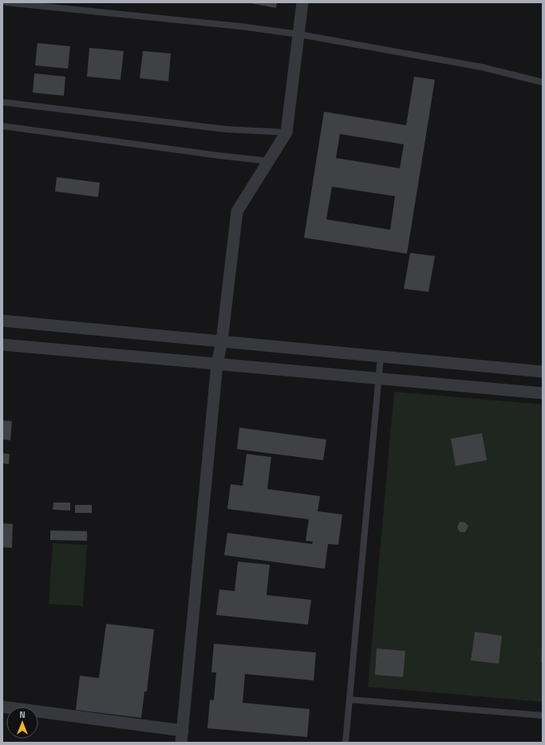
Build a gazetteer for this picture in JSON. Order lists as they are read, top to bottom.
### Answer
{
  "north": "top"
}
